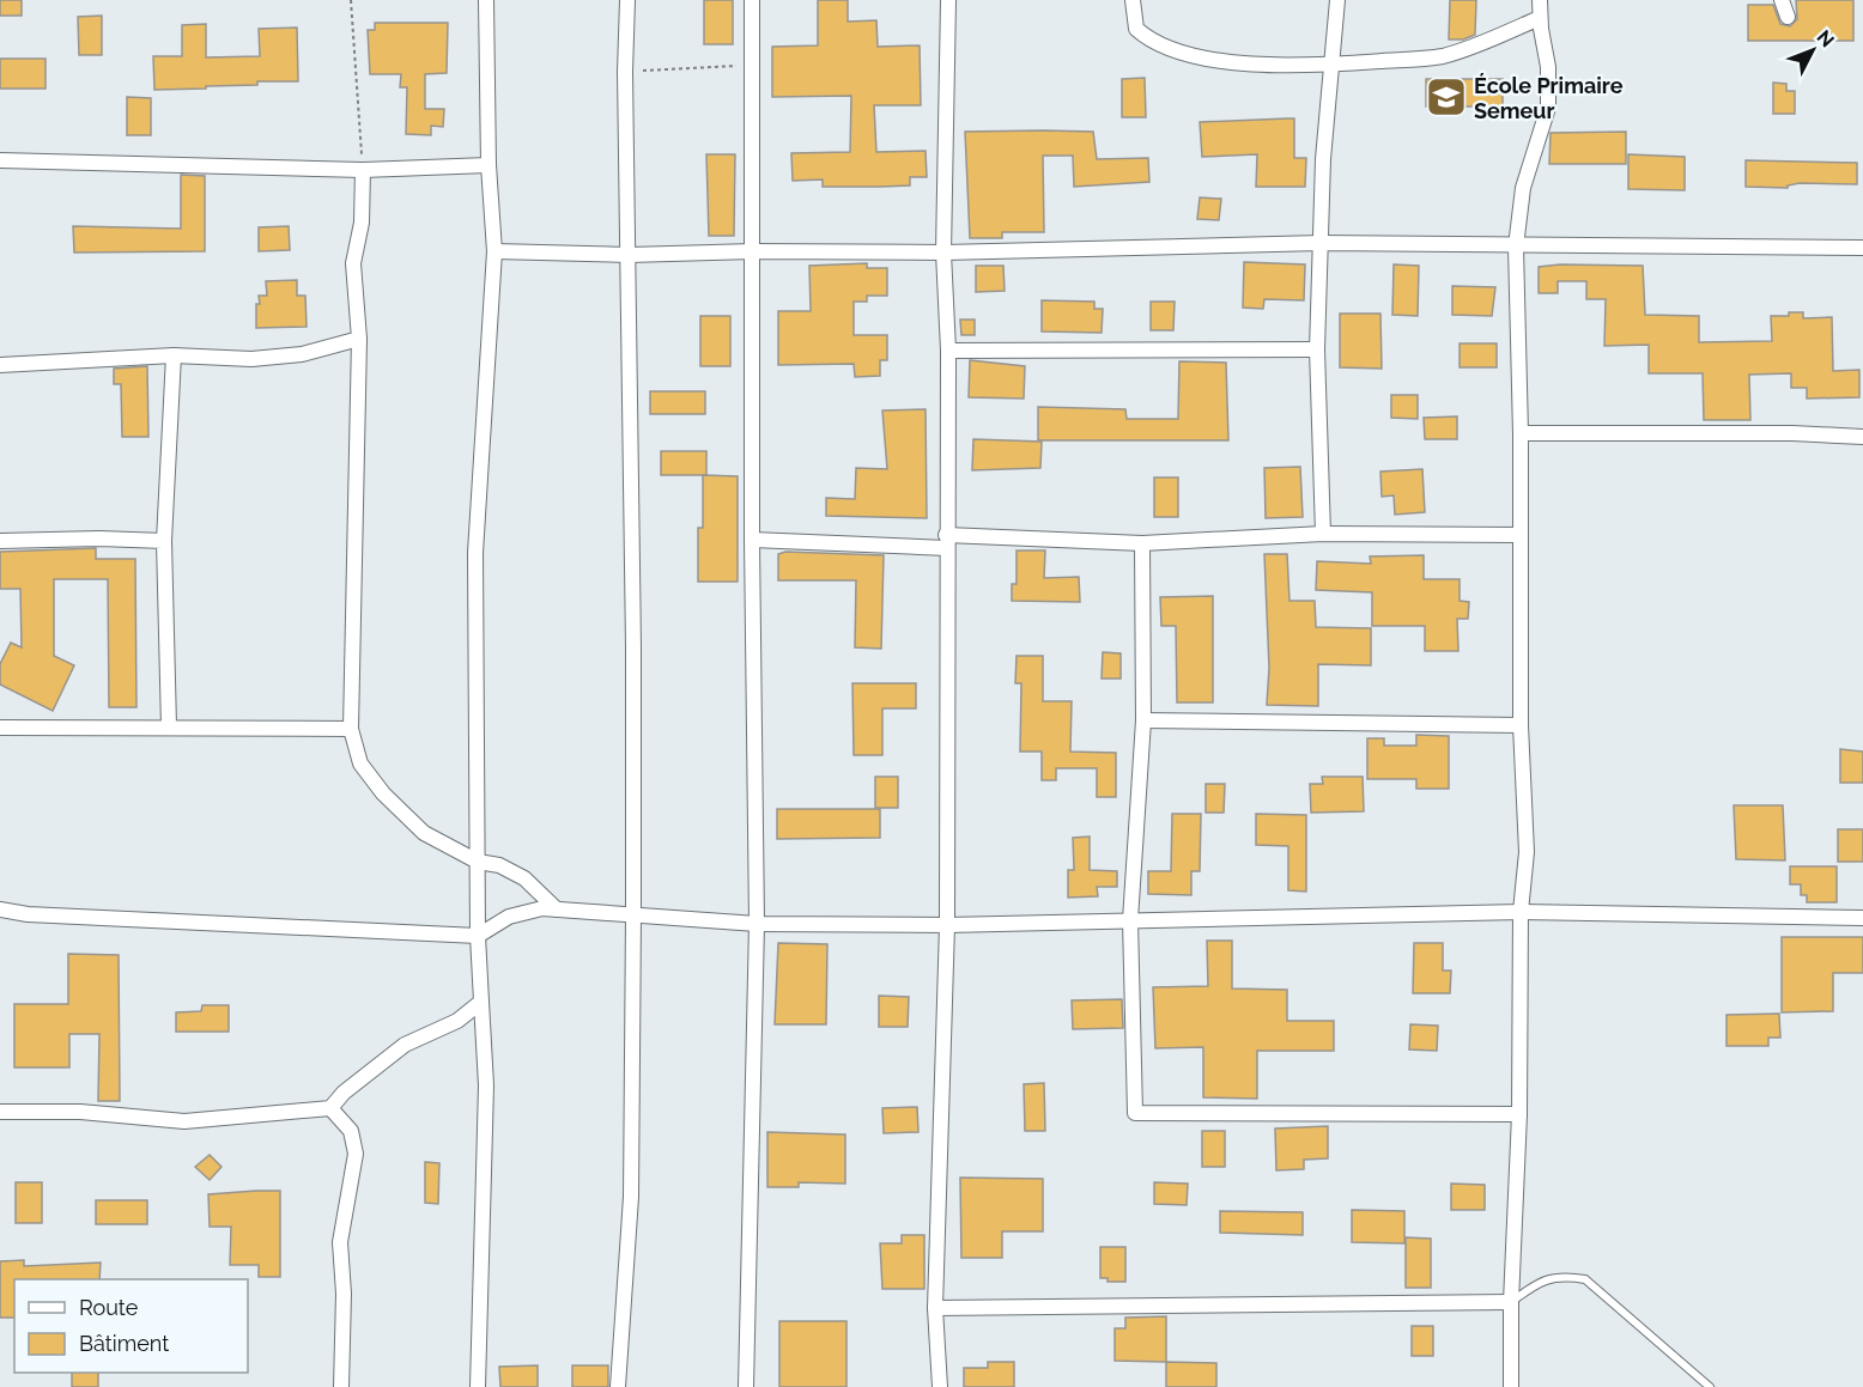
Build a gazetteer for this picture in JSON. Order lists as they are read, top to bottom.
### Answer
{
  "places": {
    "school or university": ["École Primaire Semeur"]
  },
  "legend": ["Route", "Bâtiment"],
  "north": "top right"
}
